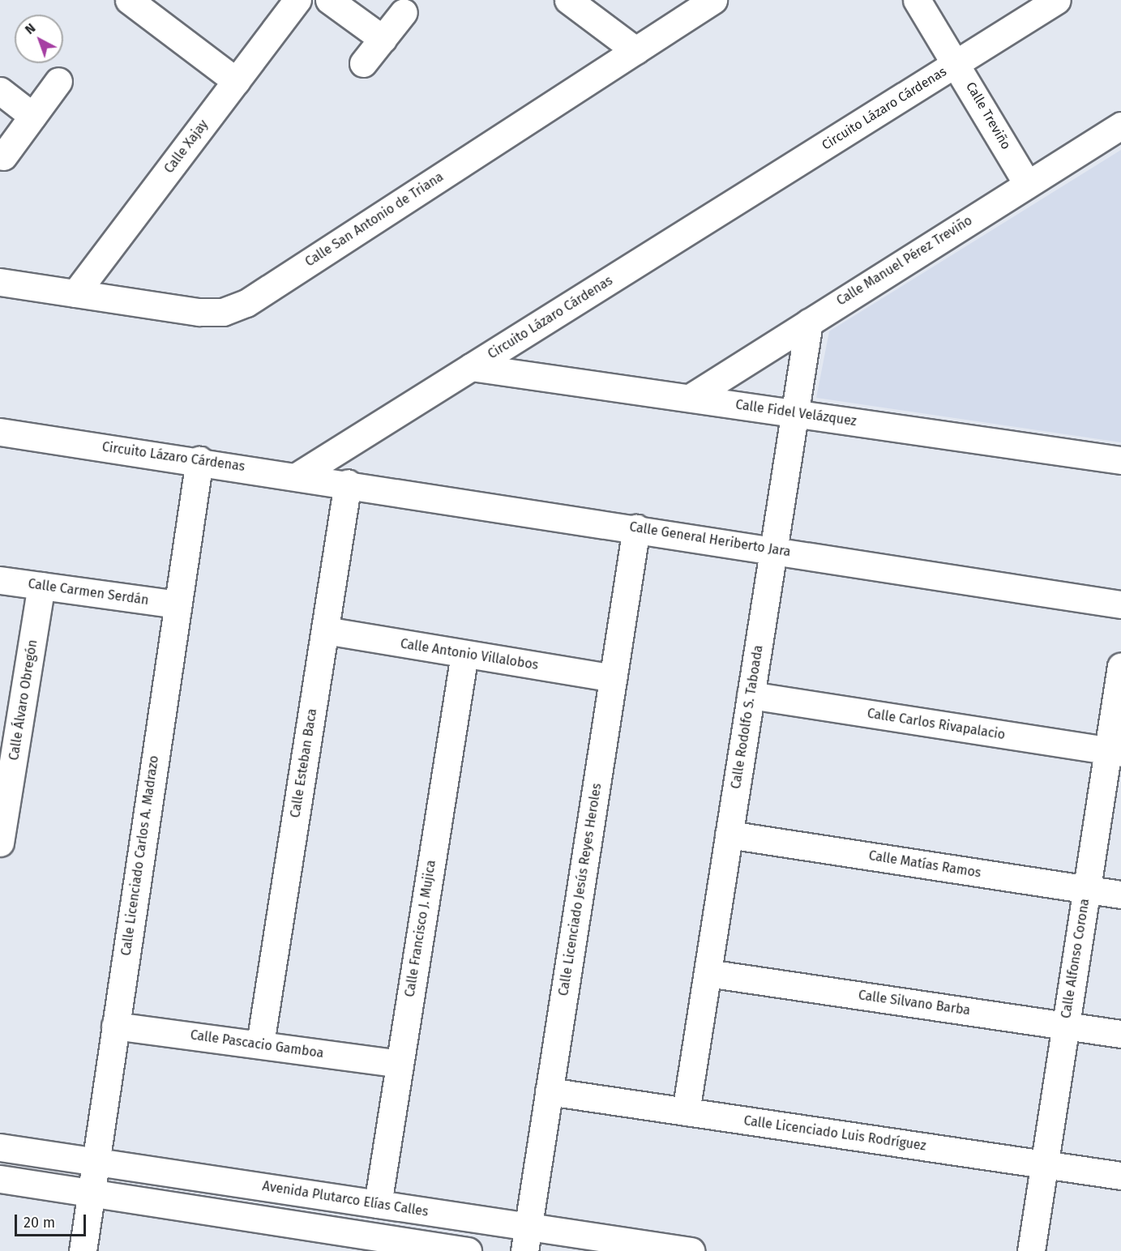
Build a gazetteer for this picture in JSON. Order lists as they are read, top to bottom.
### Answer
{
  "streets": {
    "street": [
      "Circuito Lázaro Cárdenas",
      "Calle Treviño",
      "Calle Xajay",
      "Calle San Antonio de Triana",
      "Calle Manuel Pérez Treviño",
      "Calle Fidel Velázquez",
      "Calle General Heriberto Jara",
      "Calle Carmen Serdán",
      "Calle Antonio Villalobos",
      "Calle Álvaro Obregón",
      "Calle Rodolfo S. Taboada",
      "Calle Carlos Rivapalacio",
      "Calle Esteban Baca",
      "Calle Licenciado Carlos A. Madrazo",
      "Calle Matías Ramos",
      "Calle Licenciado Jesús Reyes Heroles",
      "Calle Francisco J. Mujica",
      "Calle Alfonso Corona",
      "Calle Silvano Barba",
      "Calle Pascacio Gamboa",
      "Calle Licenciado Luis Rodríguez",
      "Avenida Plutarco Elías Calles"
    ]
  },
  "crossings": [
    ["Circuito Lázaro Cárdenas", "Calle Treviño"],
    ["Circuito Lázaro Cárdenas", "Calle Fidel Velázquez"],
    ["Circuito Lázaro Cárdenas", "Calle General Heriberto Jara"],
    ["Circuito Lázaro Cárdenas", "Calle Licenciado Carlos A. Madrazo"],
    ["Calle Treviño", "Calle Manuel Pérez Treviño"],
    ["Calle Xajay", "Calle San Antonio de Triana"],
    ["Calle Manuel Pérez Treviño", "Calle Fidel Velázquez"],
    ["Calle Manuel Pérez Treviño", "Calle Rodolfo S. Taboada"],
    ["Calle Fidel Velázquez", "Calle Rodolfo S. Taboada"],
    ["Calle General Heriberto Jara", "Calle Rodolfo S. Taboada"],
    ["Calle General Heriberto Jara", "Calle Esteban Baca"],
    ["Calle General Heriberto Jara", "Calle Licenciado Jesús Reyes Heroles"],
    ["Calle Carmen Serdán", "Calle Álvaro Obregón"],
    ["Calle Carmen Serdán", "Calle Licenciado Carlos A. Madrazo"],
    ["Calle Antonio Villalobos", "Calle Esteban Baca"],
    ["Calle Antonio Villalobos", "Calle Licenciado Jesús Reyes Heroles"],
    ["Calle Antonio Villalobos", "Calle Francisco J. Mujica"],
    ["Calle Rodolfo S. Taboada", "Calle Carlos Rivapalacio"],
    ["Calle Rodolfo S. Taboada", "Calle Matías Ramos"],
    ["Calle Rodolfo S. Taboada", "Calle Silvano Barba"],
    ["Calle Rodolfo S. Taboada", "Calle Licenciado Luis Rodríguez"],
    ["Calle Carlos Rivapalacio", "Calle Alfonso Corona"],
    ["Calle Esteban Baca", "Calle Pascacio Gamboa"],
    ["Calle Licenciado Carlos A. Madrazo", "Calle Pascacio Gamboa"],
    ["Calle Licenciado Carlos A. Madrazo", "Avenida Plutarco Elías Calles"],
    ["Calle Matías Ramos", "Calle Alfonso Corona"],
    ["Calle Licenciado Jesús Reyes Heroles", "Calle Licenciado Luis Rodríguez"],
    ["Calle Licenciado Jesús Reyes Heroles", "Avenida Plutarco Elías Calles"],
    ["Calle Francisco J. Mujica", "Calle Pascacio Gamboa"],
    ["Calle Francisco J. Mujica", "Avenida Plutarco Elías Calles"],
    ["Calle Alfonso Corona", "Calle Silvano Barba"],
    ["Calle Alfonso Corona", "Calle Licenciado Luis Rodríguez"]
  ],
  "scale_bar": "20 m",
  "north": "top left"
}
